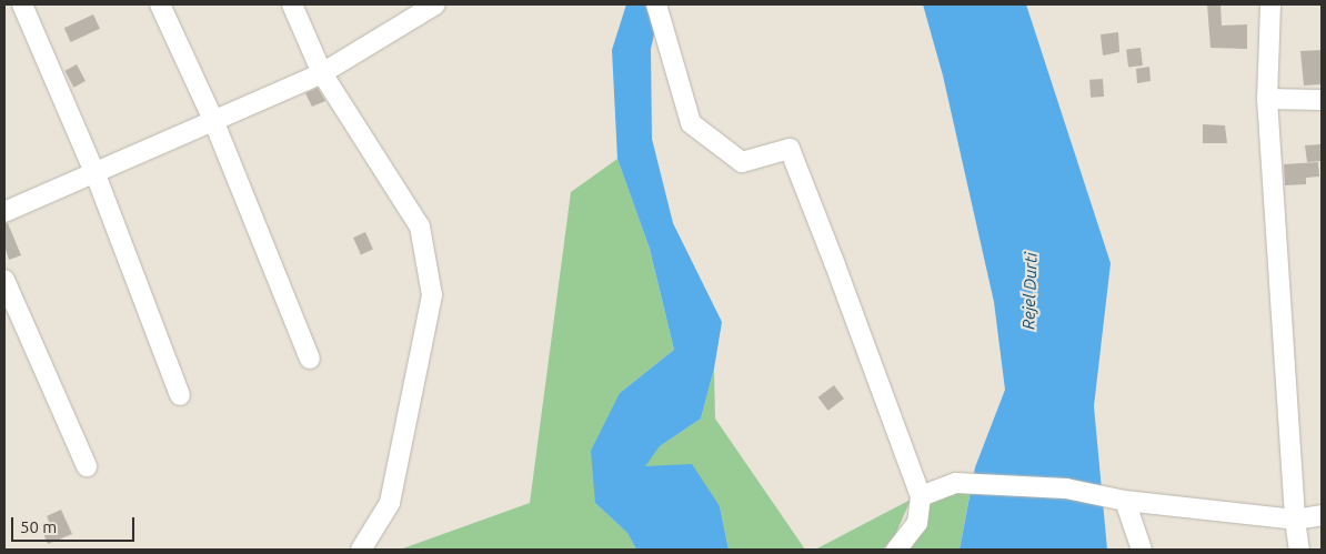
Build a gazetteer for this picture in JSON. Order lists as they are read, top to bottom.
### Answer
{
  "water": ["Rejel Durti"],
  "scale_bar": "50 m"
}
